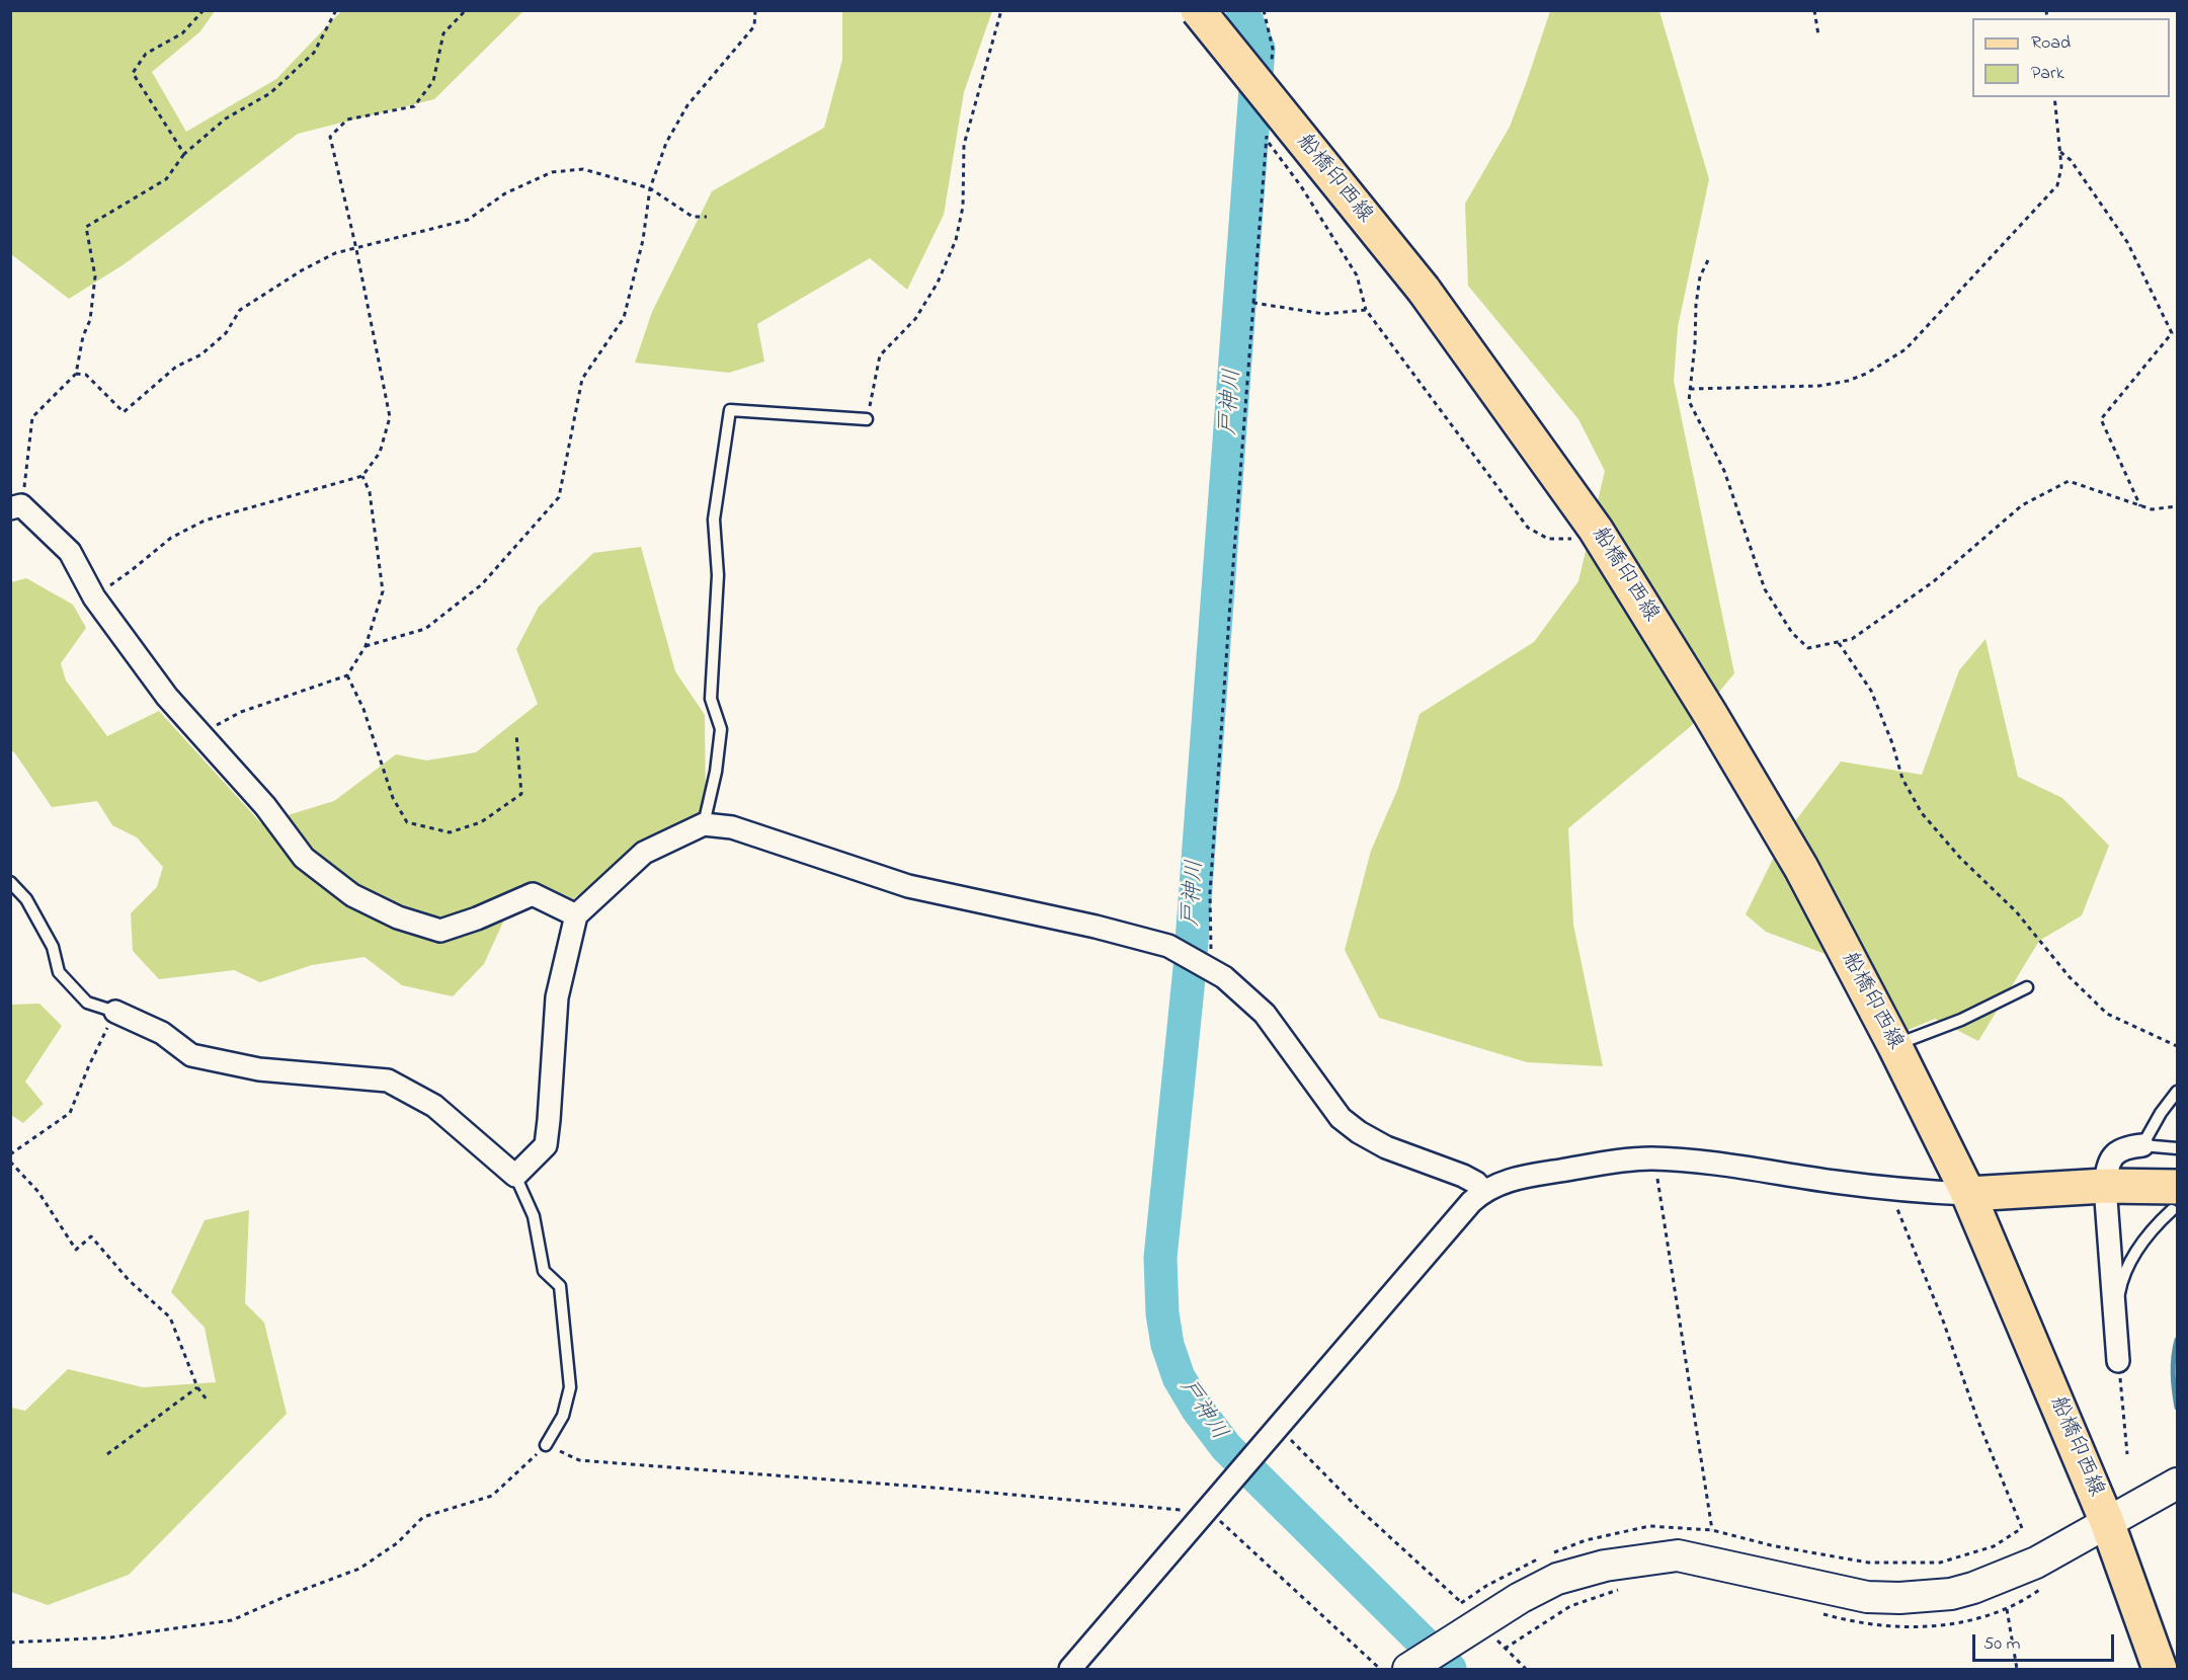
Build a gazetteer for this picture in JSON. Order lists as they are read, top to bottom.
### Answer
{
  "streets": {
    "main road": ["船橋印西線"]
  },
  "water": ["戸神川"],
  "legend": ["Road", "Park"],
  "scale_bar": "50 m"
}
